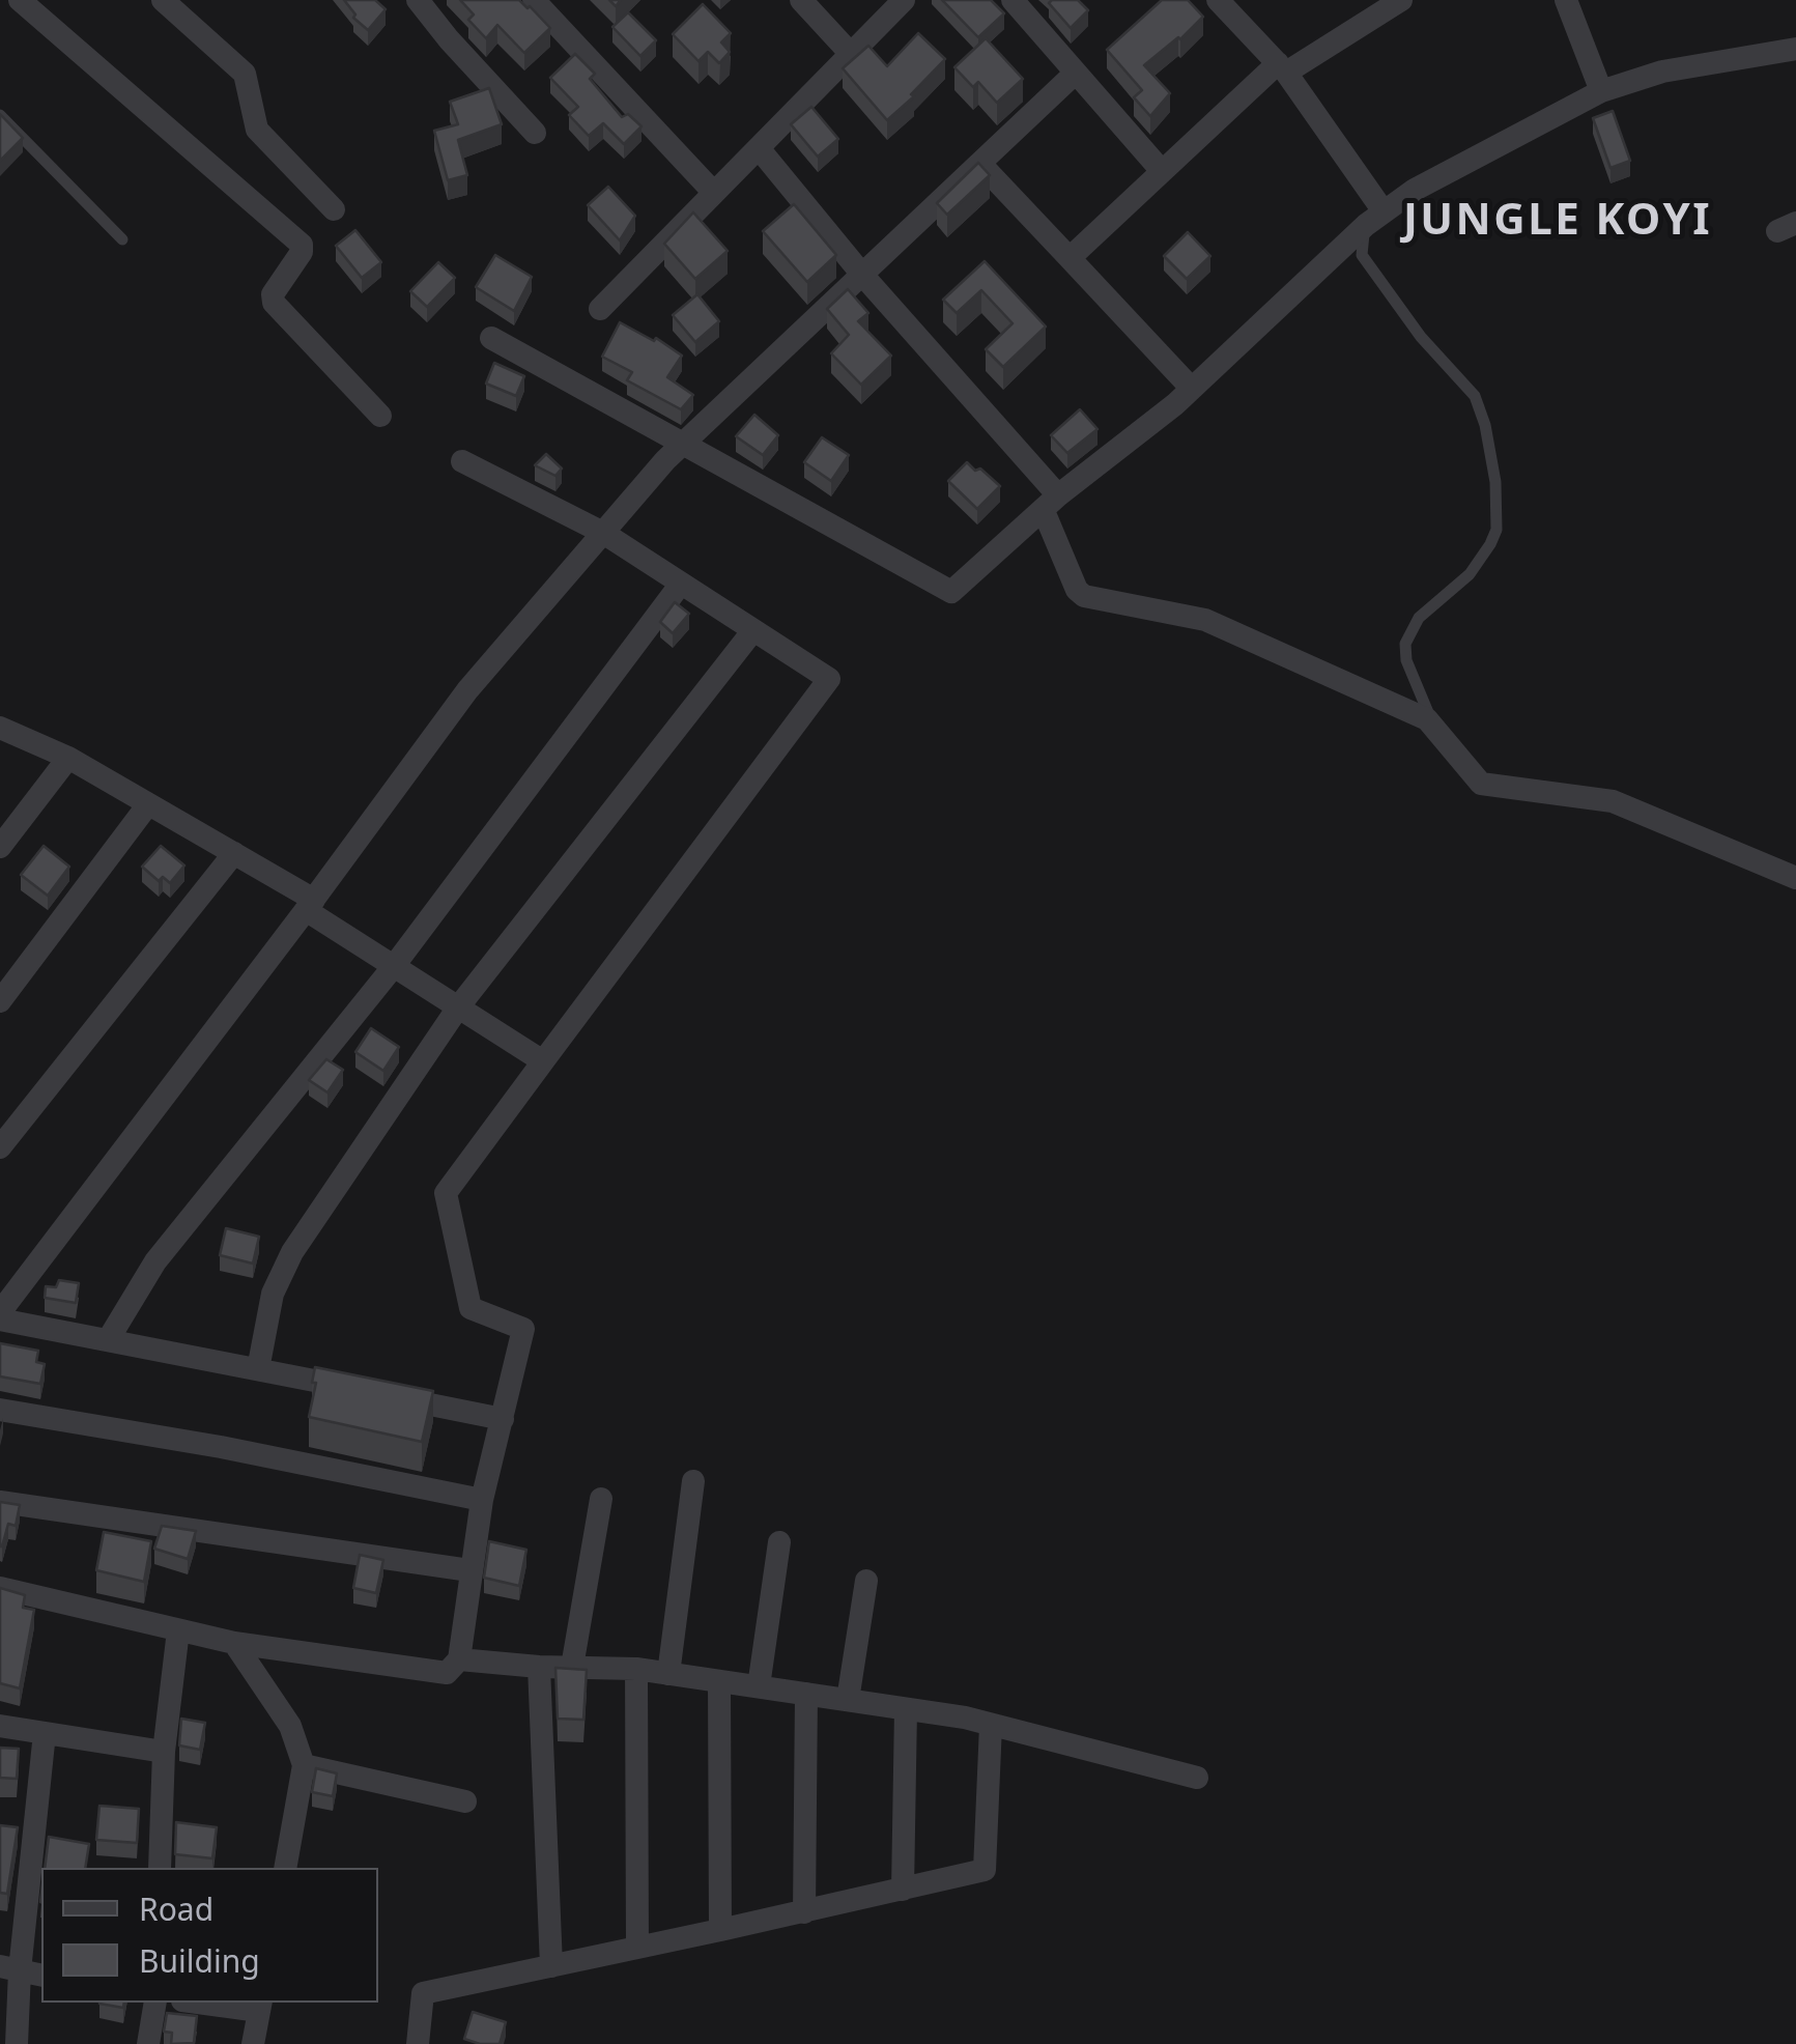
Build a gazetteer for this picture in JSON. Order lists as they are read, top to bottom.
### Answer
{
  "districts": ["JUNGLE KOYI"],
  "legend": ["Road", "Building"]
}
